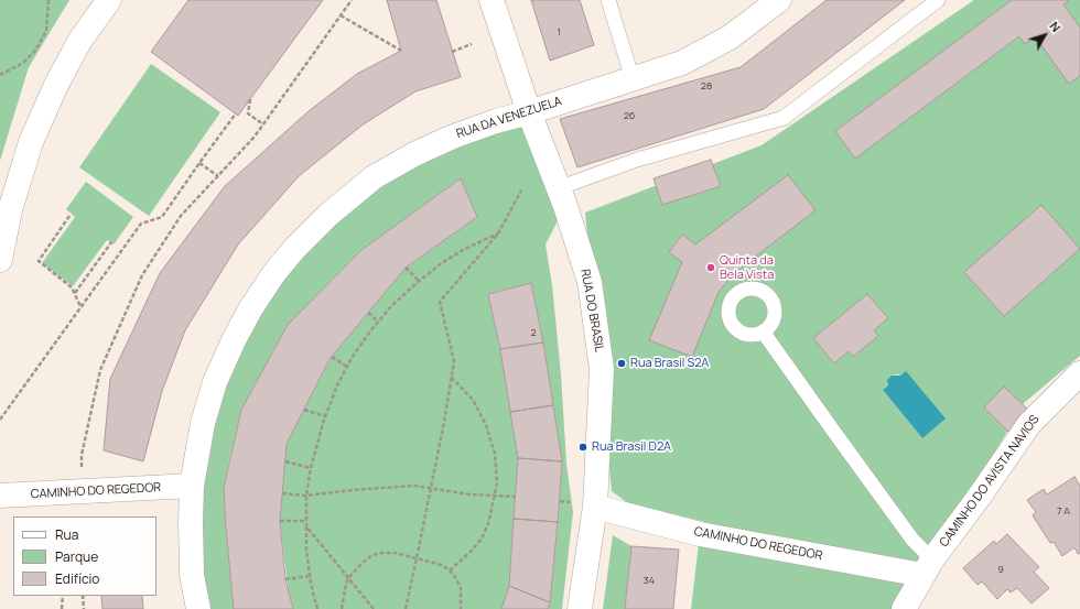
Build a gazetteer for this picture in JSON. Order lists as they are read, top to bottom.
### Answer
{
  "streets": {
    "street": [
      "RUA DA VENEZUELA",
      "RUA DO BRASIL",
      "CAMINHO DO AVISTA NAVIOS",
      "CAMINHO DO REGEDOR"
    ]
  },
  "crossings": [
    ["RUA DA VENEZUELA", "RUA DO BRASIL"],
    ["RUA DA VENEZUELA", "CAMINHO DO REGEDOR"],
    ["RUA DO BRASIL", "CAMINHO DO REGEDOR"],
    ["CAMINHO DO AVISTA NAVIOS", "CAMINHO DO REGEDOR"]
  ],
  "places": ["Quinta da Bela Vista", "Rua Brasil S2A", "Rua Brasil D2A"],
  "house_numbers": [
    "1",
    "28",
    "26",
    "2",
    "7 A",
    "9",
    "34"
  ],
  "legend": ["Rua", "Parque", "Edifício"],
  "north": "top right"
}
